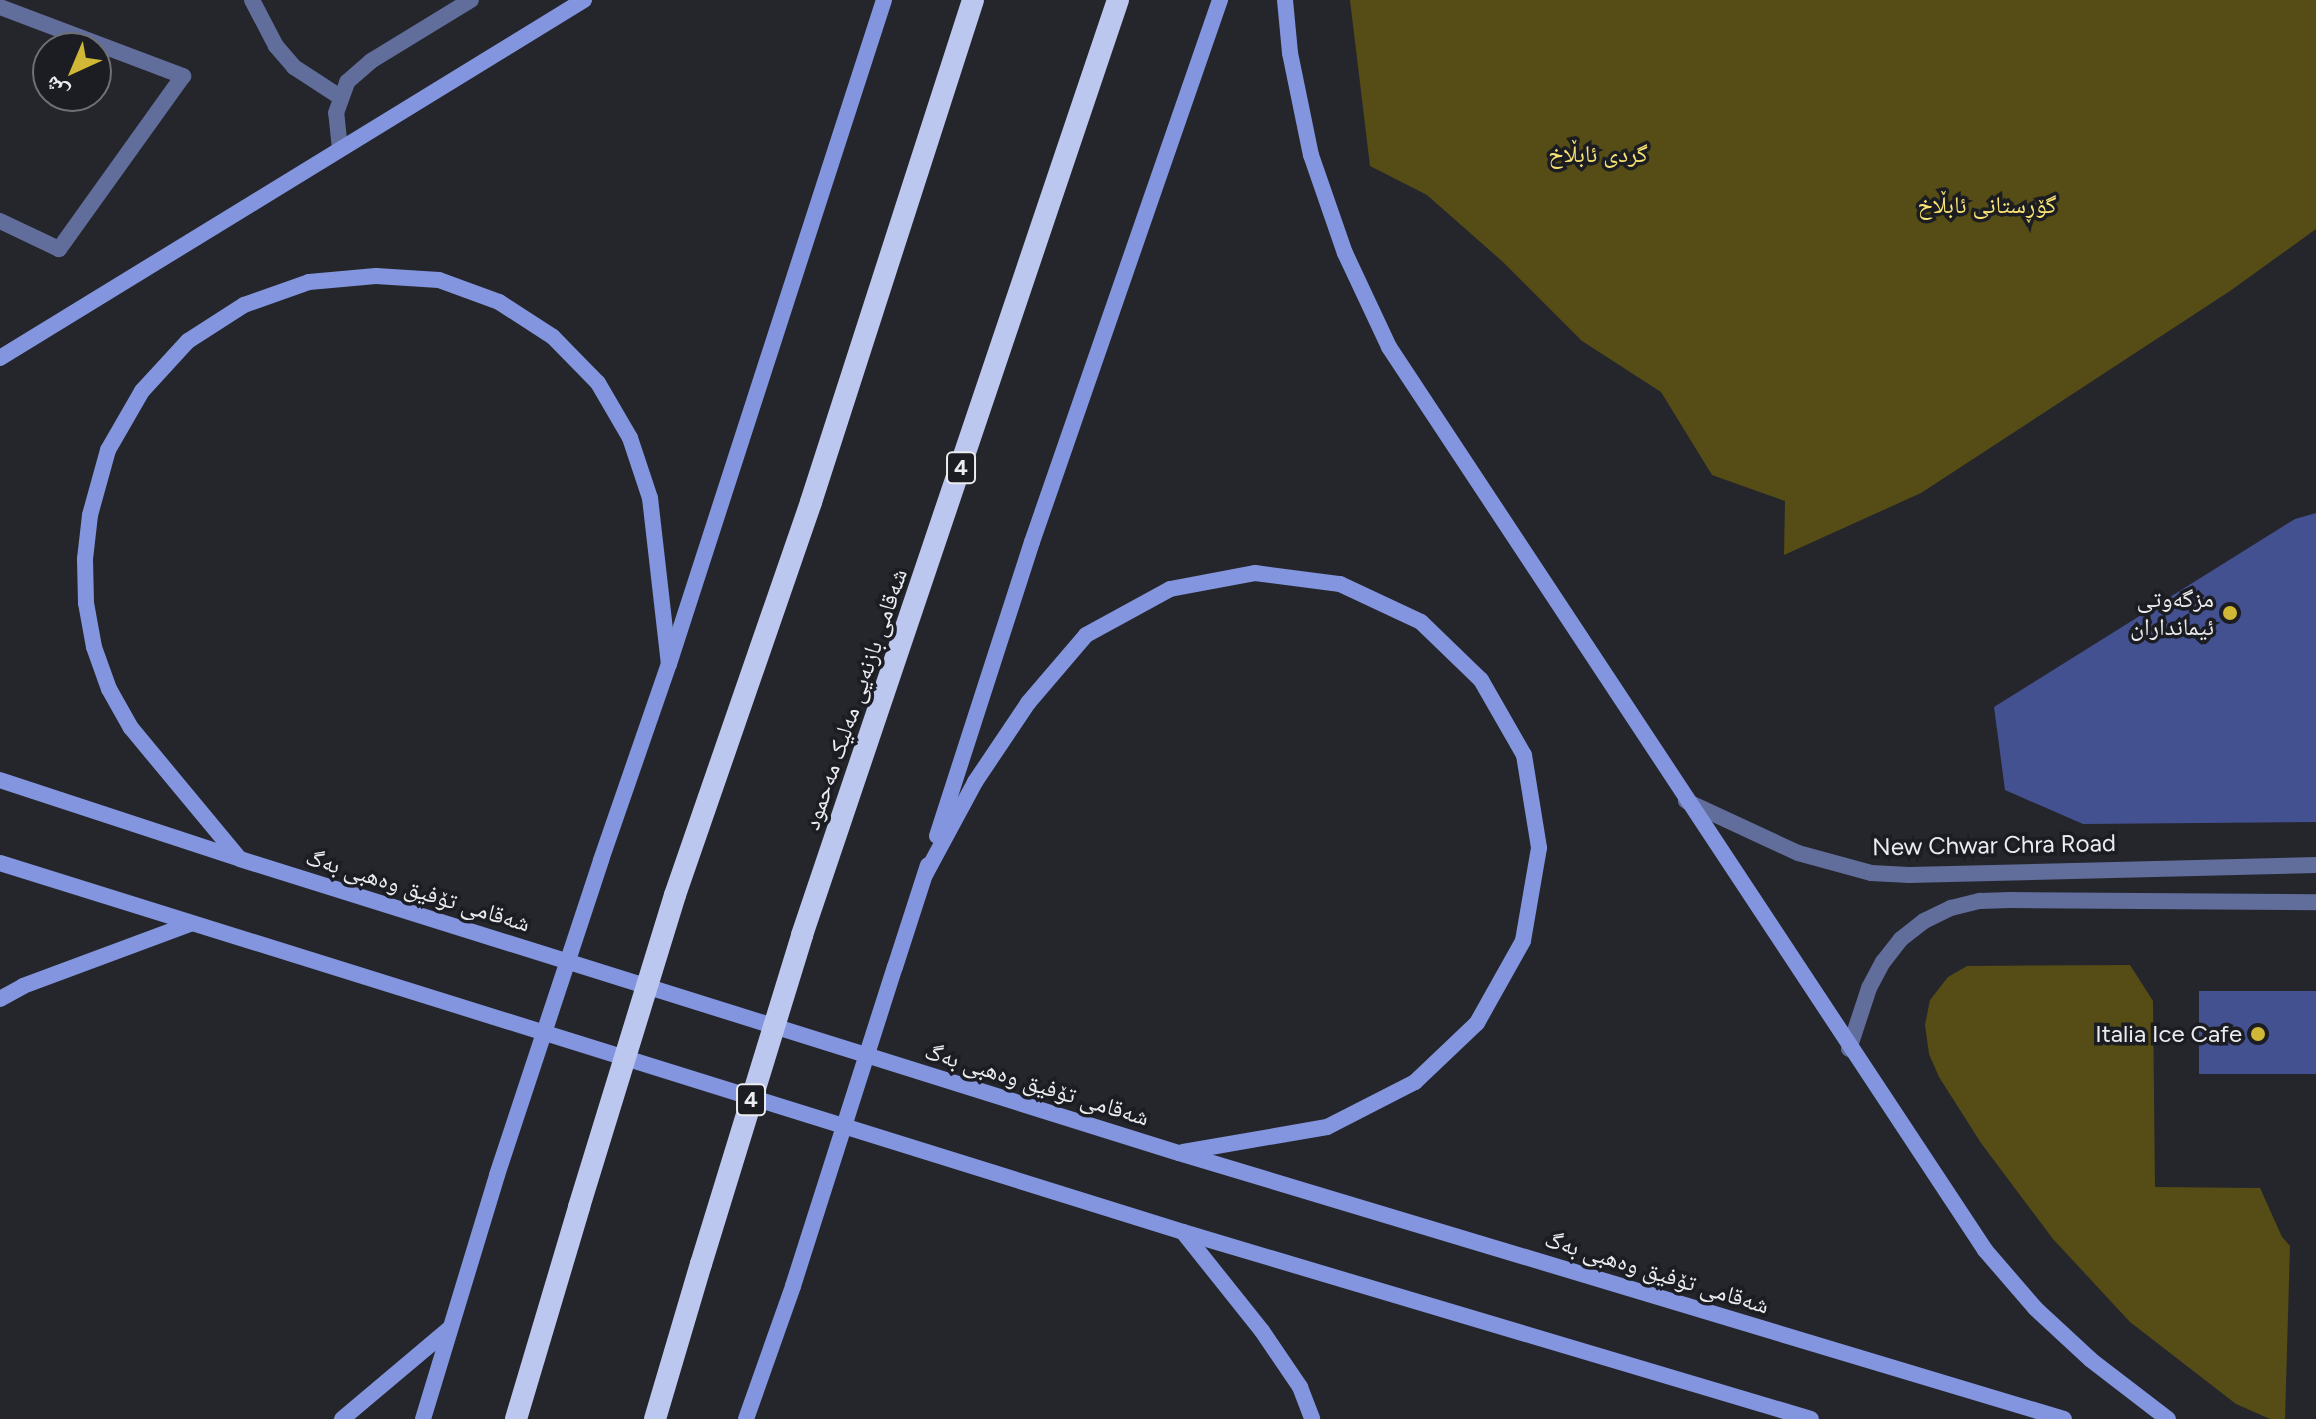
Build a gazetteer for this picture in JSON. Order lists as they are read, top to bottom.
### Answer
{
  "streets": {
    "highway": ["4", "شەقامی بازنەیی مەلیک مەحمود"],
    "main road": ["شەقامی تۆفیق وەهبی بەگ"],
    "street": ["New Chwar Chra Road"]
  },
  "parks": ["گردی ئابڵاخ", "گۆڕستانی ئابڵاخ"],
  "places": ["مزگەوتی ئیمانداران", "Italia Ice Cafe"],
  "north": "bottom left"
}
